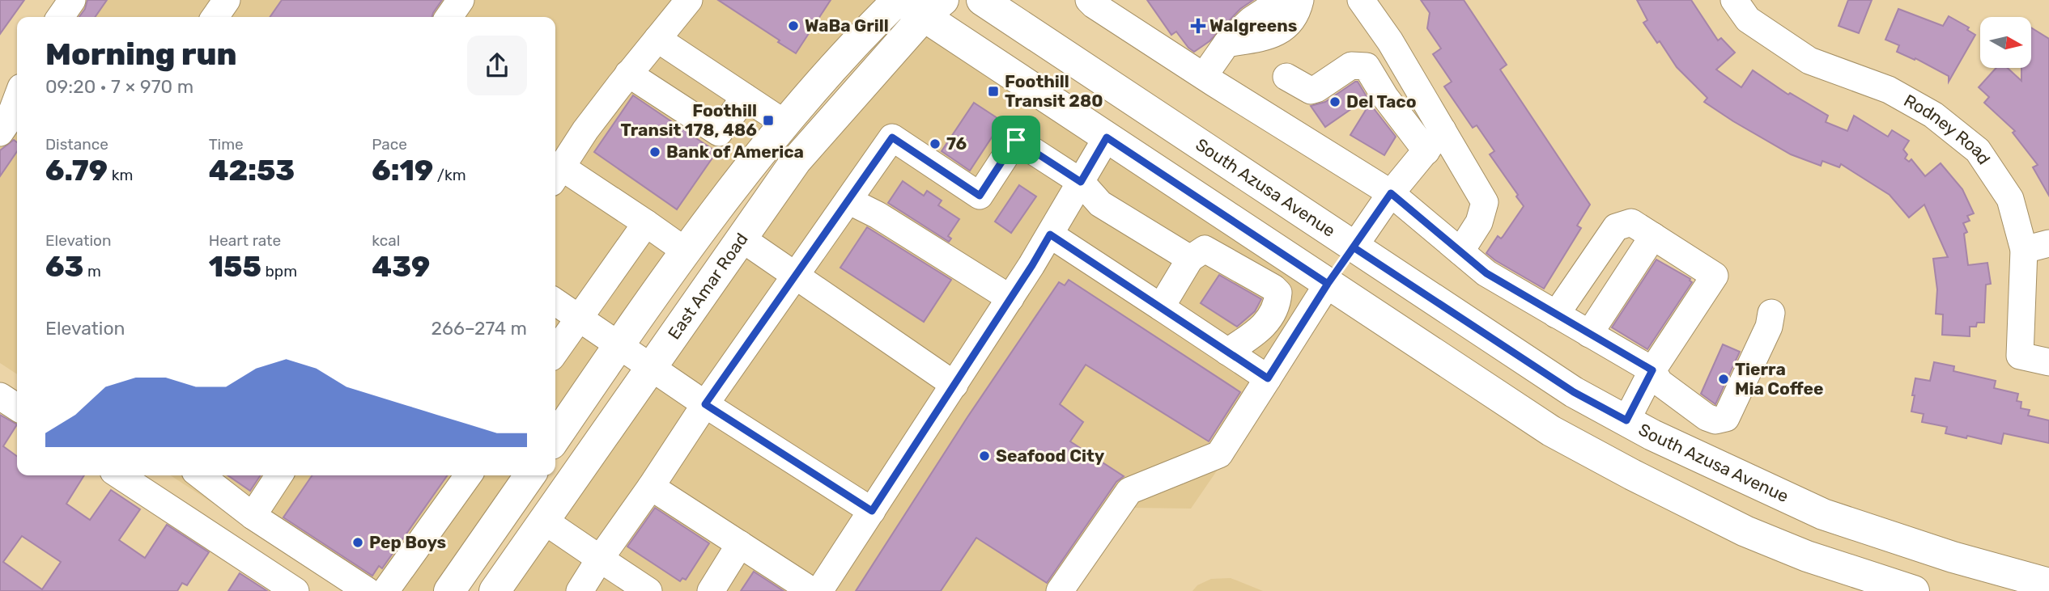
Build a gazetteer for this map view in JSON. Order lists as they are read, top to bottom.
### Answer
{
  "streets": {
    "main road": ["South Azusa Avenue", "East Amar Road"],
    "street": ["Rodney Road"]
  },
  "places": {
    "other": [
      "WaBa Grill",
      "Del Taco",
      "76",
      "Bank of America",
      "Tierra Mia Coffee",
      "Seafood City",
      "Pep Boys"
    ],
    "health": ["Walgreens"],
    "transit": ["Foothill Transit 280", "Foothill Transit 178, 486"]
  },
  "north": "right",
  "page": {
    "heading": ["Morning run", "09:20 · 7 × 970 m"],
    "stats": [
      ["Distance", "6.79 km"],
      ["Time", "42:53"],
      ["Pace", "6:19 /km"],
      ["Elevation", "63 m"],
      ["Heart rate", "155 bpm"],
      ["kcal", "439"]
    ],
    "chart": ["Elevation", "266–274 m"]
  }
}
